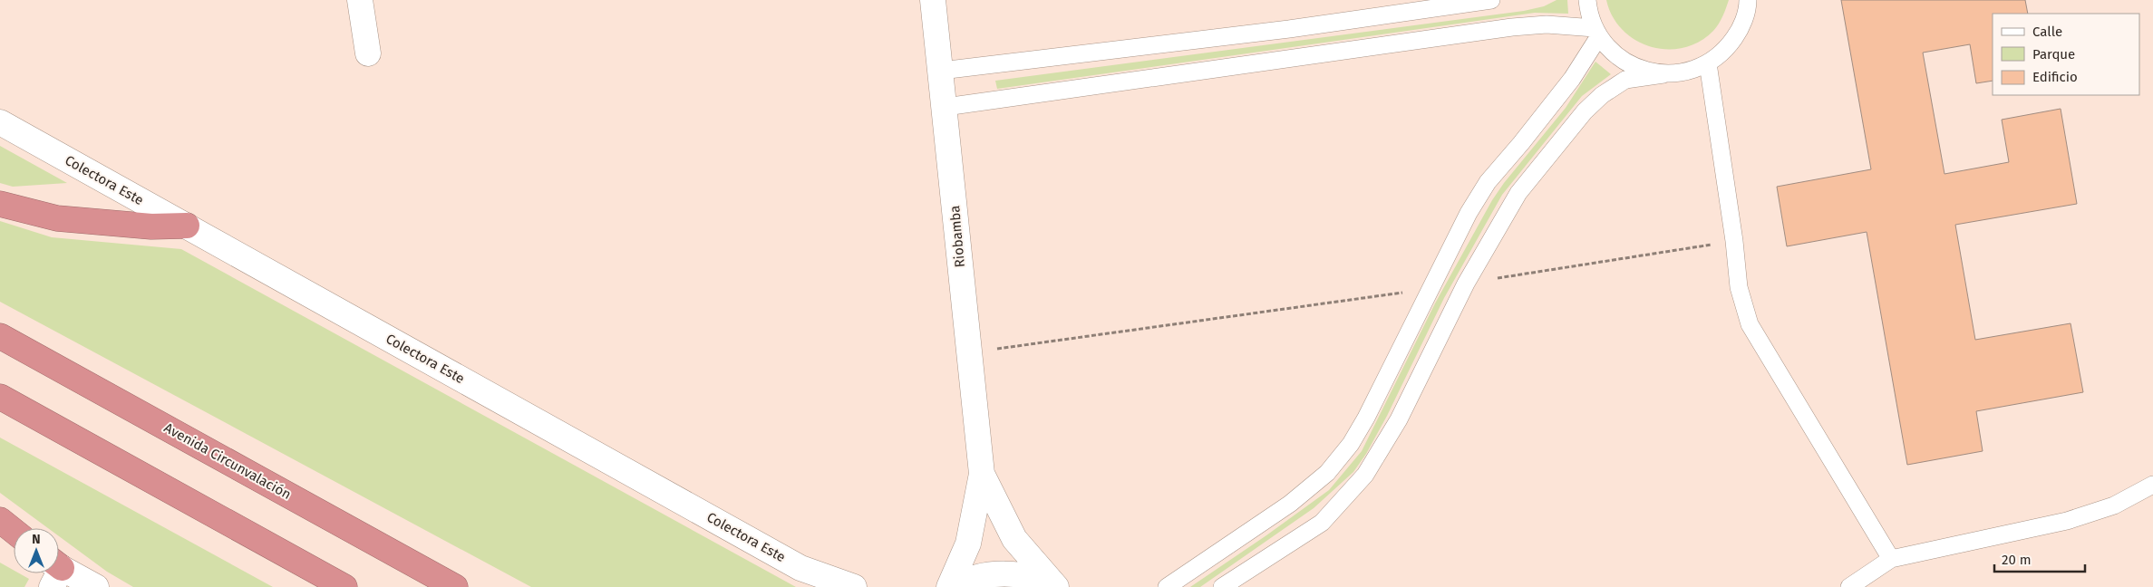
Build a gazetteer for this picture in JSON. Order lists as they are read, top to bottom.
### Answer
{
  "streets": {
    "highway": ["Avenida Circunvalación"],
    "street": ["Colectora Este", "Riobamba"]
  },
  "legend": ["Calle", "Parque", "Edificio"],
  "scale_bar": "20 m",
  "north": "top"
}
